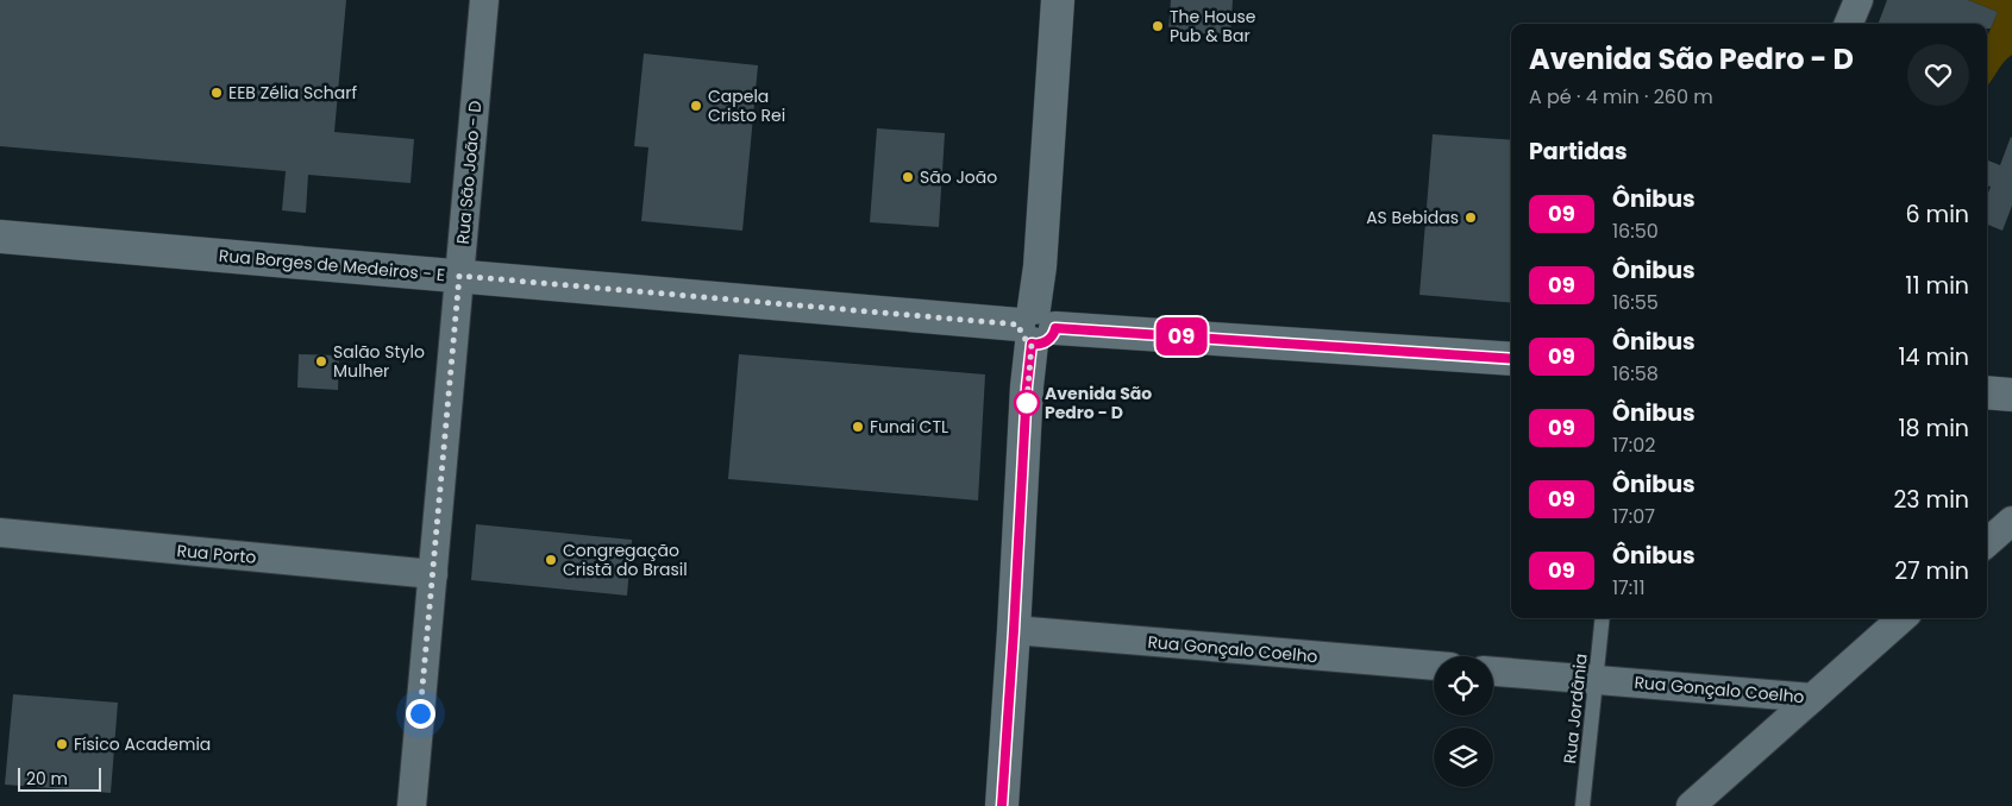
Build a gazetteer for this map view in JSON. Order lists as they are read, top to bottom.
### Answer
{
  "streets": {
    "street": [
      "Rua São João - D",
      "Rua Borges de Medeiros - E",
      "Rua Porto",
      "Rua Gonçalo Coelho"
    ],
    "lane": ["Rua Jordânia"]
  },
  "crossings": [
    ["Rua São João - D", "Rua Borges de Medeiros - E"],
    ["Rua São João - D", "Rua Porto"],
    ["Rua Gonçalo Coelho", "Rua Jordânia"]
  ],
  "places": [
    "The House Pub & Bar",
    "EEB Zélia Scharf",
    "Capela Cristo Rei",
    "São João",
    "AS Bebidas",
    "Salão Stylo Mulher",
    "Avenida São Pedro - D",
    "Funai CTL",
    "Congregação Cristã do Brasil",
    "Físico Academia"
  ],
  "lines": ["bus line 09"],
  "scale_bar": "20 m",
  "page": {
    "on_map": "09",
    "heading": [
      ["Avenida São Pedro - D", "A pé · 4 min · 260 m"],
      "Partidas"
    ],
    "list": [
      {
        "mark": "09",
        "name": "Ônibus",
        "note": "16:50",
        "value": "6 min"
      },
      {
        "mark": "09",
        "name": "Ônibus",
        "note": "16:55",
        "value": "11 min"
      },
      {
        "mark": "09",
        "name": "Ônibus",
        "note": "16:58",
        "value": "14 min"
      },
      {
        "mark": "09",
        "name": "Ônibus",
        "note": "17:02",
        "value": "18 min"
      },
      {
        "mark": "09",
        "name": "Ônibus",
        "note": "17:07",
        "value": "23 min"
      },
      {
        "mark": "09",
        "name": "Ônibus",
        "note": "17:11",
        "value": "27 min"
      }
    ],
    "scale": "20 m"
  }
}
